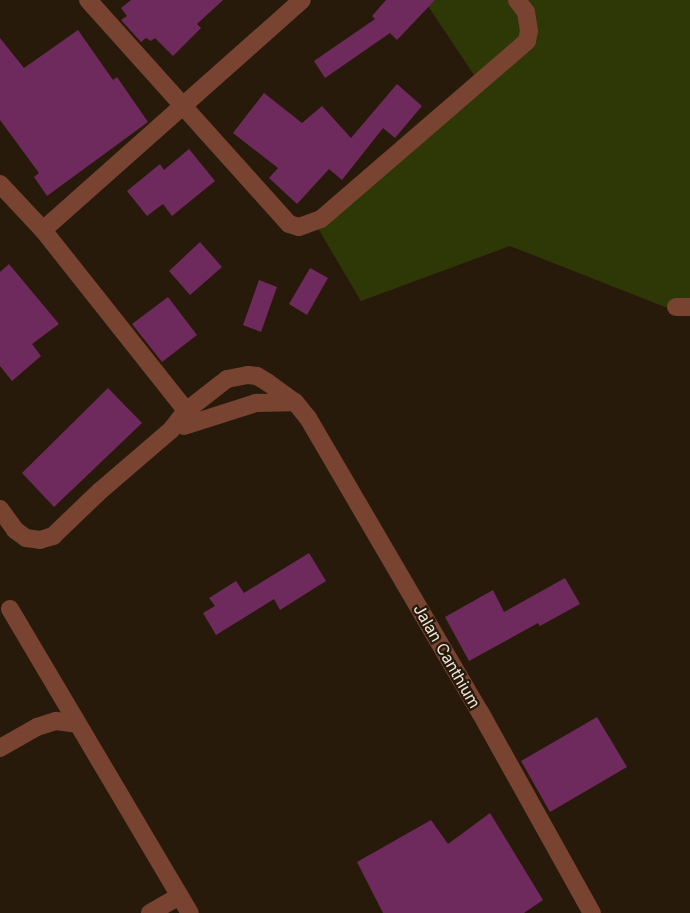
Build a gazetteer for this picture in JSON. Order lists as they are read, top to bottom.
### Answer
{
  "streets": {
    "street": ["Jalan Canthium"]
  }
}
